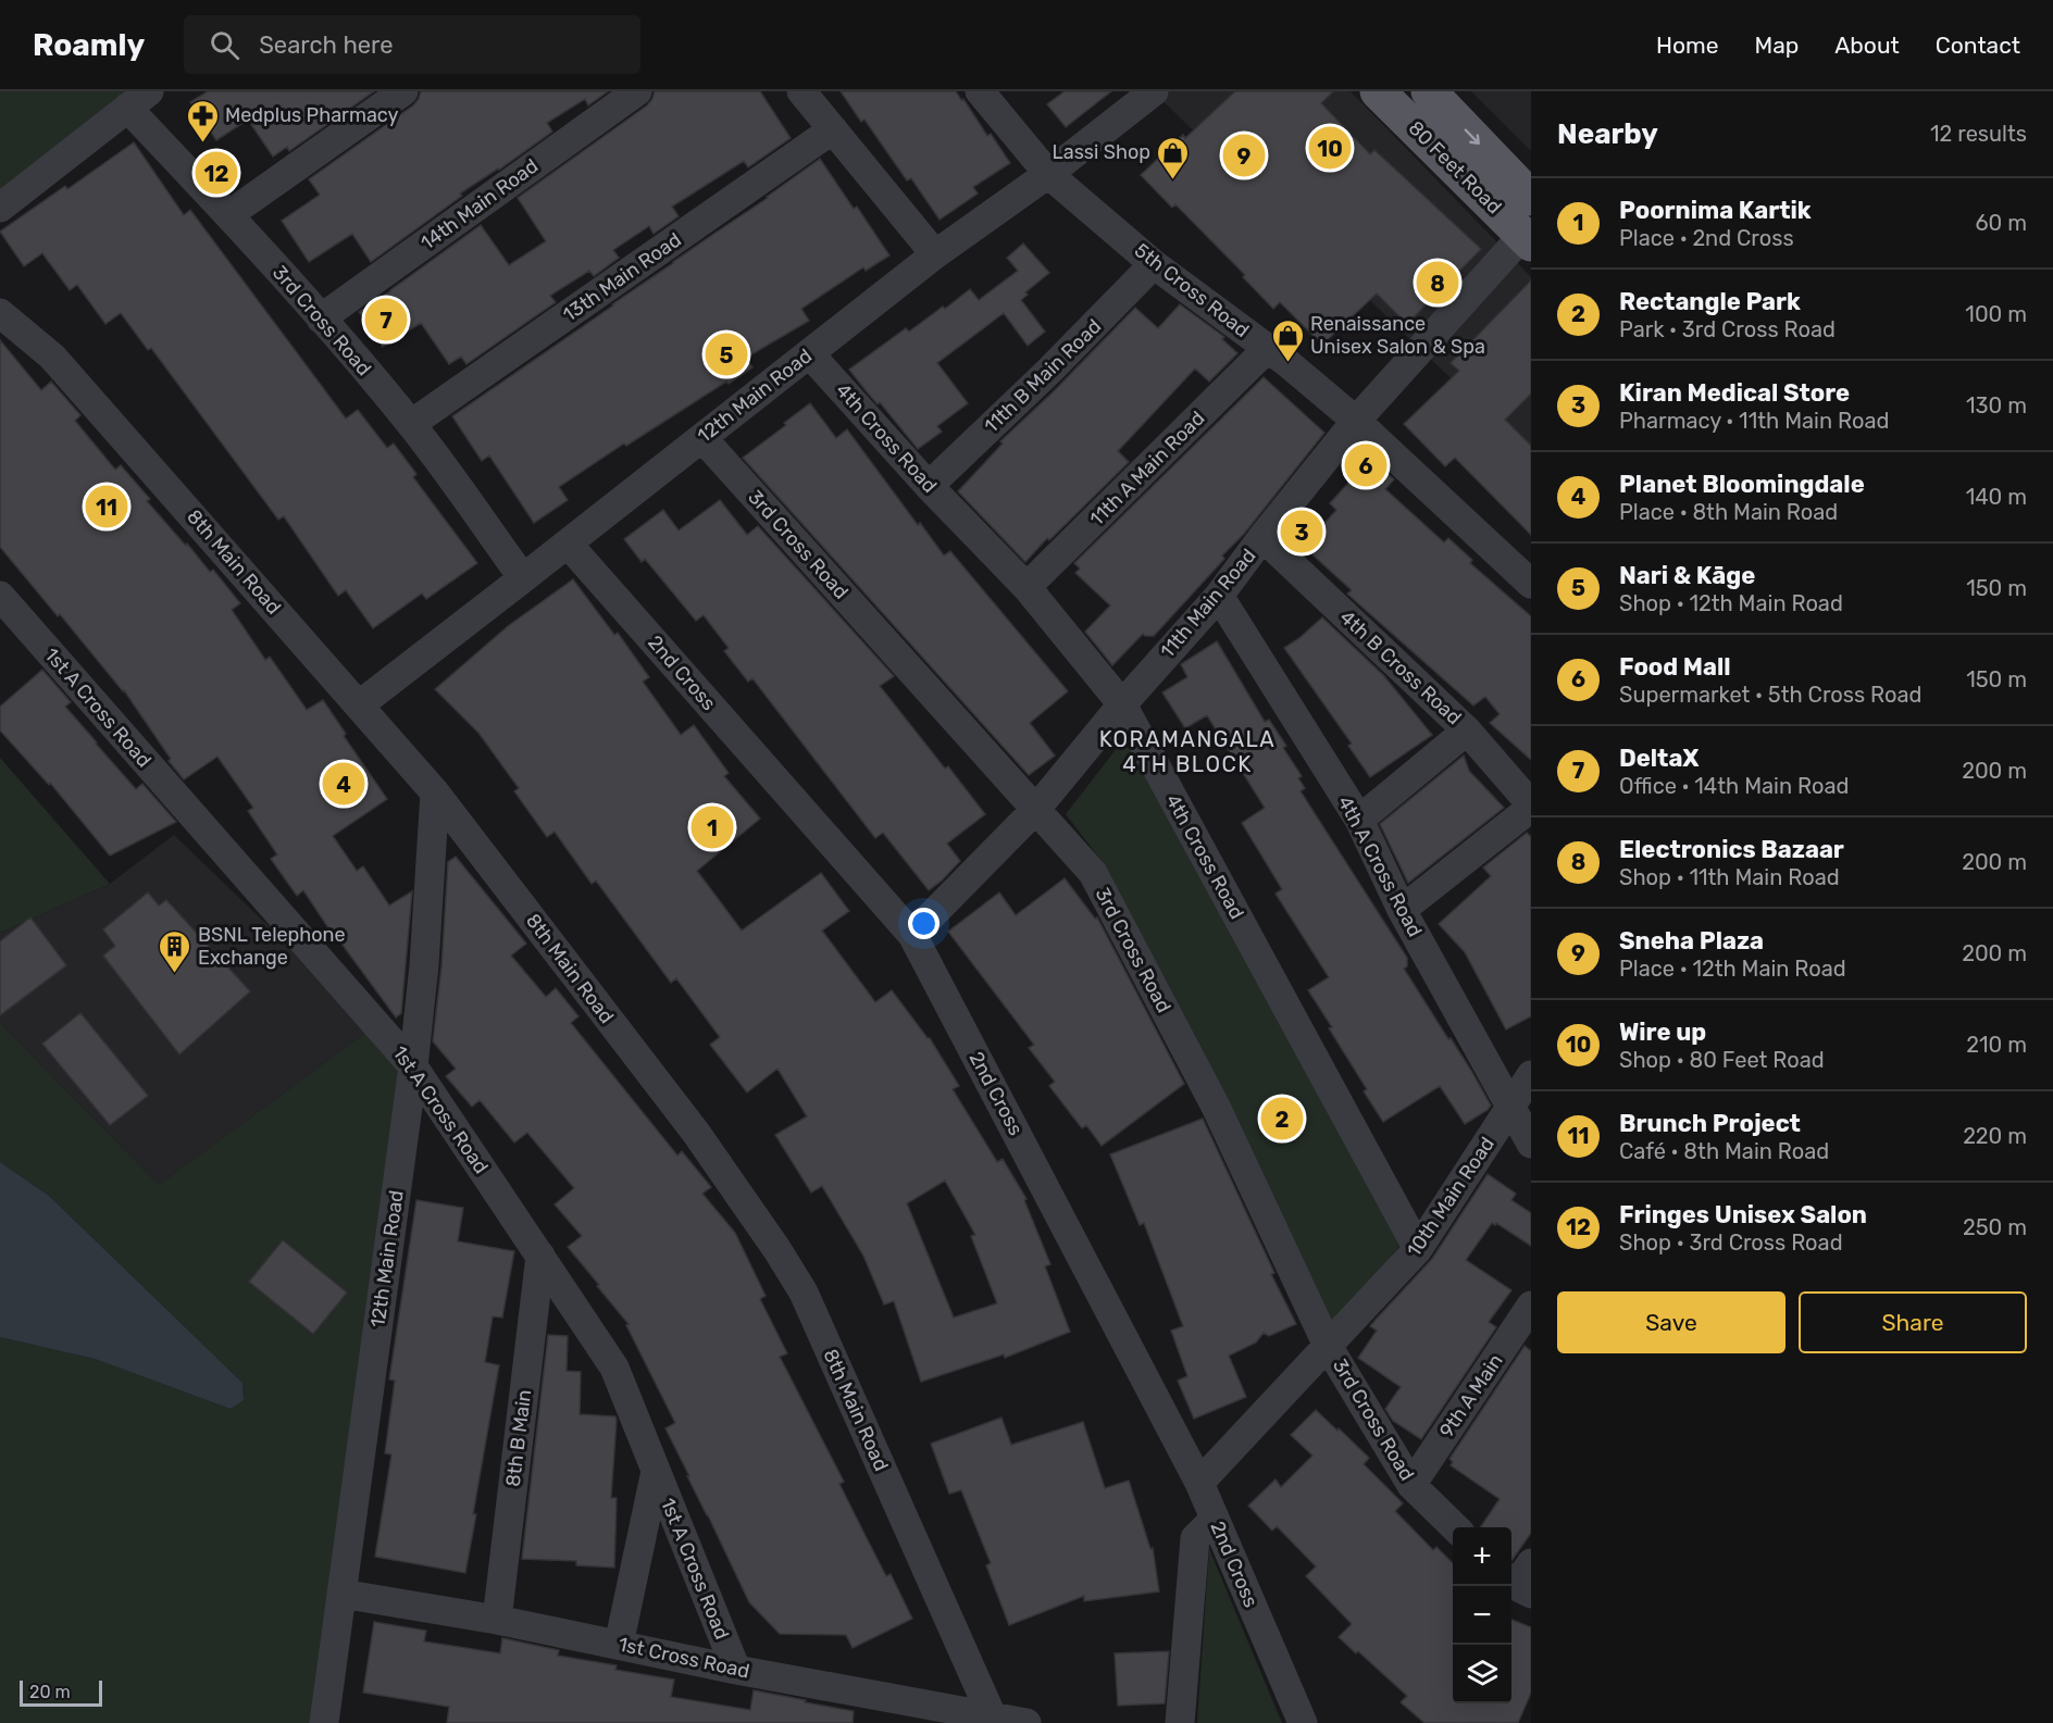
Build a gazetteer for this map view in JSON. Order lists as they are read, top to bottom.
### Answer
{
  "streets": {
    "main road": ["80 Feet Road"],
    "street": [
      "14th Main Road",
      "13th Main Road",
      "5th Cross Road",
      "3rd Cross Road",
      "11th B Main Road",
      "12th Main Road",
      "4th Cross Road",
      "11th A Main Road",
      "8th Main Road",
      "11th Main Road",
      "4th B Cross Road",
      "2nd Cross",
      "1st A Cross Road",
      "4th A Cross Road",
      "10th Main Road",
      "9th A Main",
      "8th B Main",
      "1st Cross Road"
    ]
  },
  "crossings": [
    ["80 Feet Road", "11th Main Road"],
    ["14th Main Road", "3rd Cross Road"],
    ["13th Main Road", "3rd Cross Road"],
    ["5th Cross Road", "11th B Main Road"],
    ["5th Cross Road", "12th Main Road"],
    ["5th Cross Road", "11th A Main Road"],
    ["5th Cross Road", "11th Main Road"],
    ["3rd Cross Road", "12th Main Road"],
    ["3rd Cross Road", "11th Main Road"],
    ["3rd Cross Road", "10th Main Road"],
    ["3rd Cross Road", "9th A Main"],
    ["11th B Main Road", "4th Cross Road"],
    ["12th Main Road", "4th Cross Road"],
    ["12th Main Road", "8th Main Road"],
    ["12th Main Road", "2nd Cross"],
    ["12th Main Road", "1st A Cross Road"],
    ["12th Main Road", "1st Cross Road"],
    ["4th Cross Road", "11th A Main Road"],
    ["4th Cross Road", "11th Main Road"],
    ["4th Cross Road", "10th Main Road"],
    ["8th Main Road", "1st Cross Road"],
    ["11th Main Road", "4th B Cross Road"],
    ["11th Main Road", "2nd Cross"],
    ["11th Main Road", "4th A Cross Road"],
    ["2nd Cross", "10th Main Road"],
    ["1st A Cross Road", "8th B Main"],
    ["1st A Cross Road", "1st Cross Road"],
    ["4th A Cross Road", "10th Main Road"],
    ["8th B Main", "1st Cross Road"]
  ],
  "districts": ["KORAMANGALA 4TH BLOCK"],
  "places": {
    "pharmacy": ["Medplus Pharmacy"],
    "shop": ["Lassi Shop", "Renaissance Unisex Salon & Spa"],
    "building": ["BSNL Telephone Exchange"]
  },
  "scale_bar": "20 m",
  "page": {
    "header": "Roamly",
    "search": "Search here",
    "nav": [
      "Home",
      "Map",
      "About",
      "Contact"
    ],
    "heading": ["Nearby", "12 results"],
    "pins": [
      "10",
      "9",
      "12",
      "8",
      "7",
      "5",
      "6",
      "11",
      "3",
      "4",
      "1",
      "2"
    ],
    "list": [
      {
        "mark": "1",
        "name": "Poornima Kartik",
        "note": "Place · 2nd Cross",
        "value": "60 m"
      },
      {
        "mark": "2",
        "name": "Rectangle Park",
        "note": "Park · 3rd Cross Road",
        "value": "100 m"
      },
      {
        "mark": "3",
        "name": "Kiran Medical Store",
        "note": "Pharmacy · 11th Main Road",
        "value": "130 m"
      },
      {
        "mark": "4",
        "name": "Planet Bloomingdale",
        "note": "Place · 8th Main Road",
        "value": "140 m"
      },
      {
        "mark": "5",
        "name": "Nari & Kāge",
        "note": "Shop · 12th Main Road",
        "value": "150 m"
      },
      {
        "mark": "6",
        "name": "Food Mall",
        "note": "Supermarket · 5th Cross Road",
        "value": "150 m"
      },
      {
        "mark": "7",
        "name": "DeltaX",
        "note": "Office · 14th Main Road",
        "value": "200 m"
      },
      {
        "mark": "8",
        "name": "Electronics Bazaar",
        "note": "Shop · 11th Main Road",
        "value": "200 m"
      },
      {
        "mark": "9",
        "name": "Sneha Plaza",
        "note": "Place · 12th Main Road",
        "value": "200 m"
      },
      {
        "mark": "10",
        "name": "Wire up",
        "note": "Shop · 80 Feet Road",
        "value": "210 m"
      },
      {
        "mark": "11",
        "name": "Brunch Project",
        "note": "Café · 8th Main Road",
        "value": "220 m"
      },
      {
        "mark": "12",
        "name": "Fringes Unisex Salon",
        "note": "Shop · 3rd Cross Road",
        "value": "250 m"
      }
    ],
    "buttons": ["Save", "Share"],
    "map_buttons": ["+", "−"],
    "scale": "20 m"
  }
}
